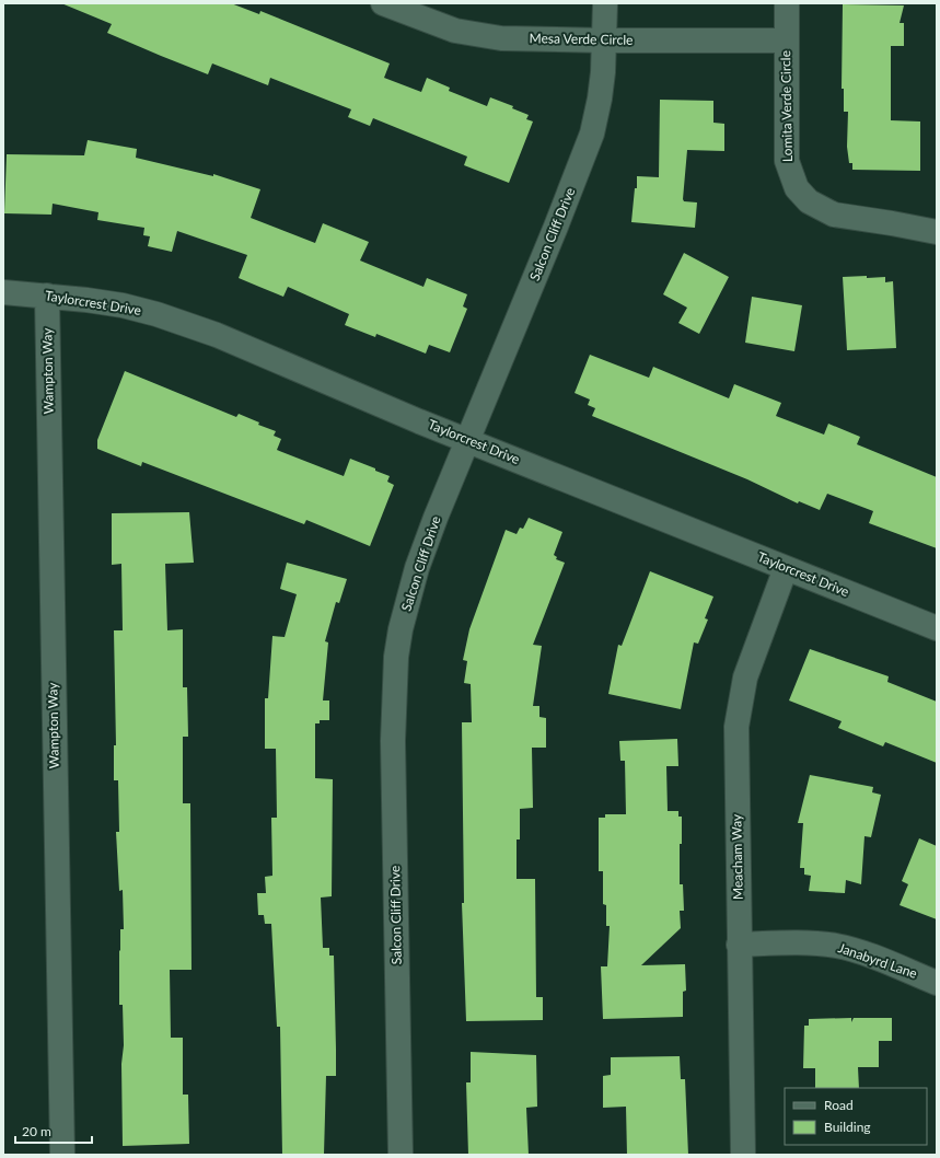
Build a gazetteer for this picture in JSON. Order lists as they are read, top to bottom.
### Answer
{
  "streets": {
    "street": [
      "Mesa Verde Circle",
      "Lomita Verde Circle",
      "Salcon Cliff Drive",
      "Taylorcrest Drive",
      "Wampton Way",
      "Meacham Way",
      "Janabyrd Lane"
    ]
  },
  "crossings": [
    ["Mesa Verde Circle", "Lomita Verde Circle"],
    ["Mesa Verde Circle", "Salcon Cliff Drive"],
    ["Salcon Cliff Drive", "Taylorcrest Drive"],
    ["Taylorcrest Drive", "Wampton Way"],
    ["Taylorcrest Drive", "Meacham Way"],
    ["Meacham Way", "Janabyrd Lane"]
  ],
  "legend": ["Road", "Building"],
  "scale_bar": "20 m"
}
